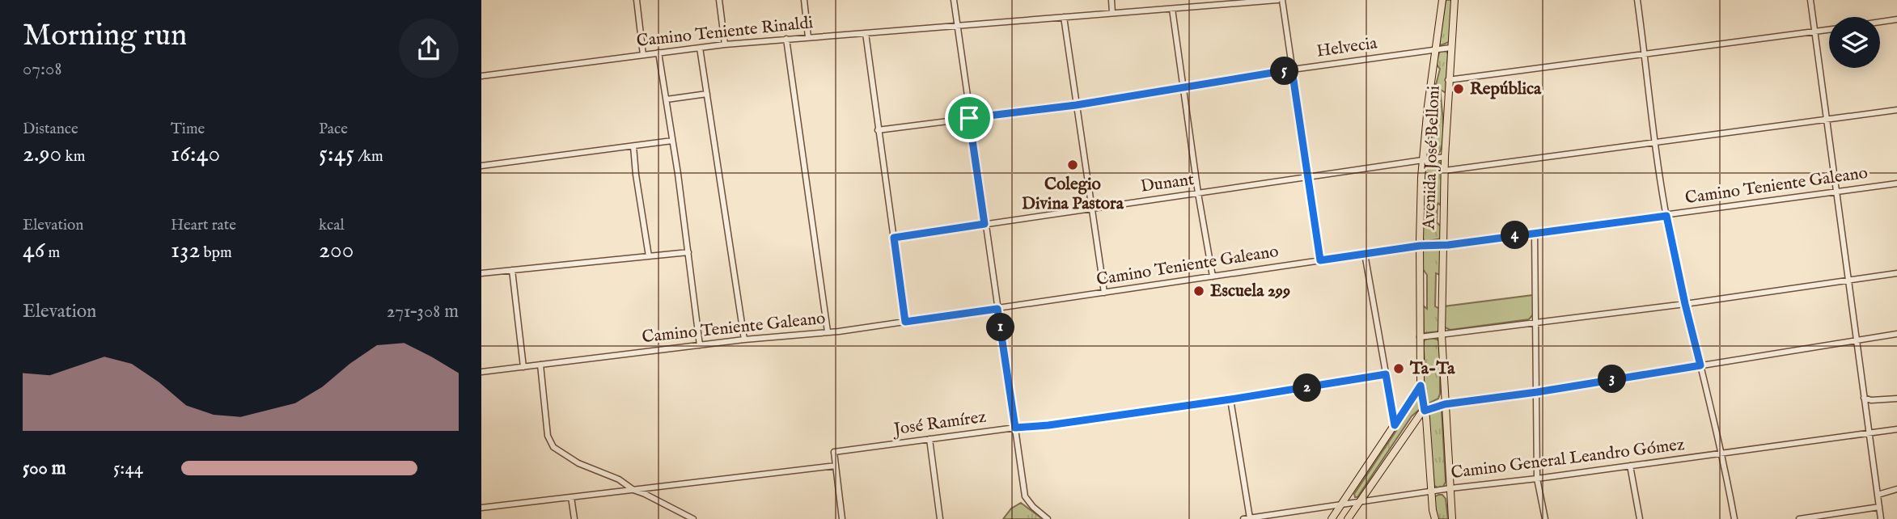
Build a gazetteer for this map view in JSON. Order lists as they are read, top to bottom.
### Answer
{
  "streets": {
    "main road": ["Avenida José Belloni"],
    "street": [
      "Camino Teniente Rinaldi",
      "Helvecia",
      "Dunant",
      "Camino Teniente Galeano",
      "José Ramírez",
      "Camino General Leandro Gómez"
    ]
  },
  "crossings": [
    ["Helvecia", "Avenida José Belloni"],
    ["Avenida José Belloni", "Dunant"],
    ["Avenida José Belloni", "Camino Teniente Galeano"],
    ["Avenida José Belloni", "Camino General Leandro Gómez"]
  ],
  "places": [
    "República",
    "Colegio Divina Pastora",
    "Escuela 299",
    "Ta-Ta"
  ],
  "page": {
    "heading": ["Morning run", "07:08"],
    "pins": [
      "5",
      "4",
      "1",
      "3",
      "2"
    ],
    "stats": [
      ["Distance", "2.90 km"],
      ["Time", "16:40"],
      ["Pace", "5:45 /km"],
      ["Elevation", "46 m"],
      ["Heart rate", "132 bpm"],
      ["kcal", "200"]
    ],
    "chart": ["Elevation", "271–308 m"],
    "list": [
      {
        "name": "500 m",
        "note": "5:44"
      }
    ]
  }
}
